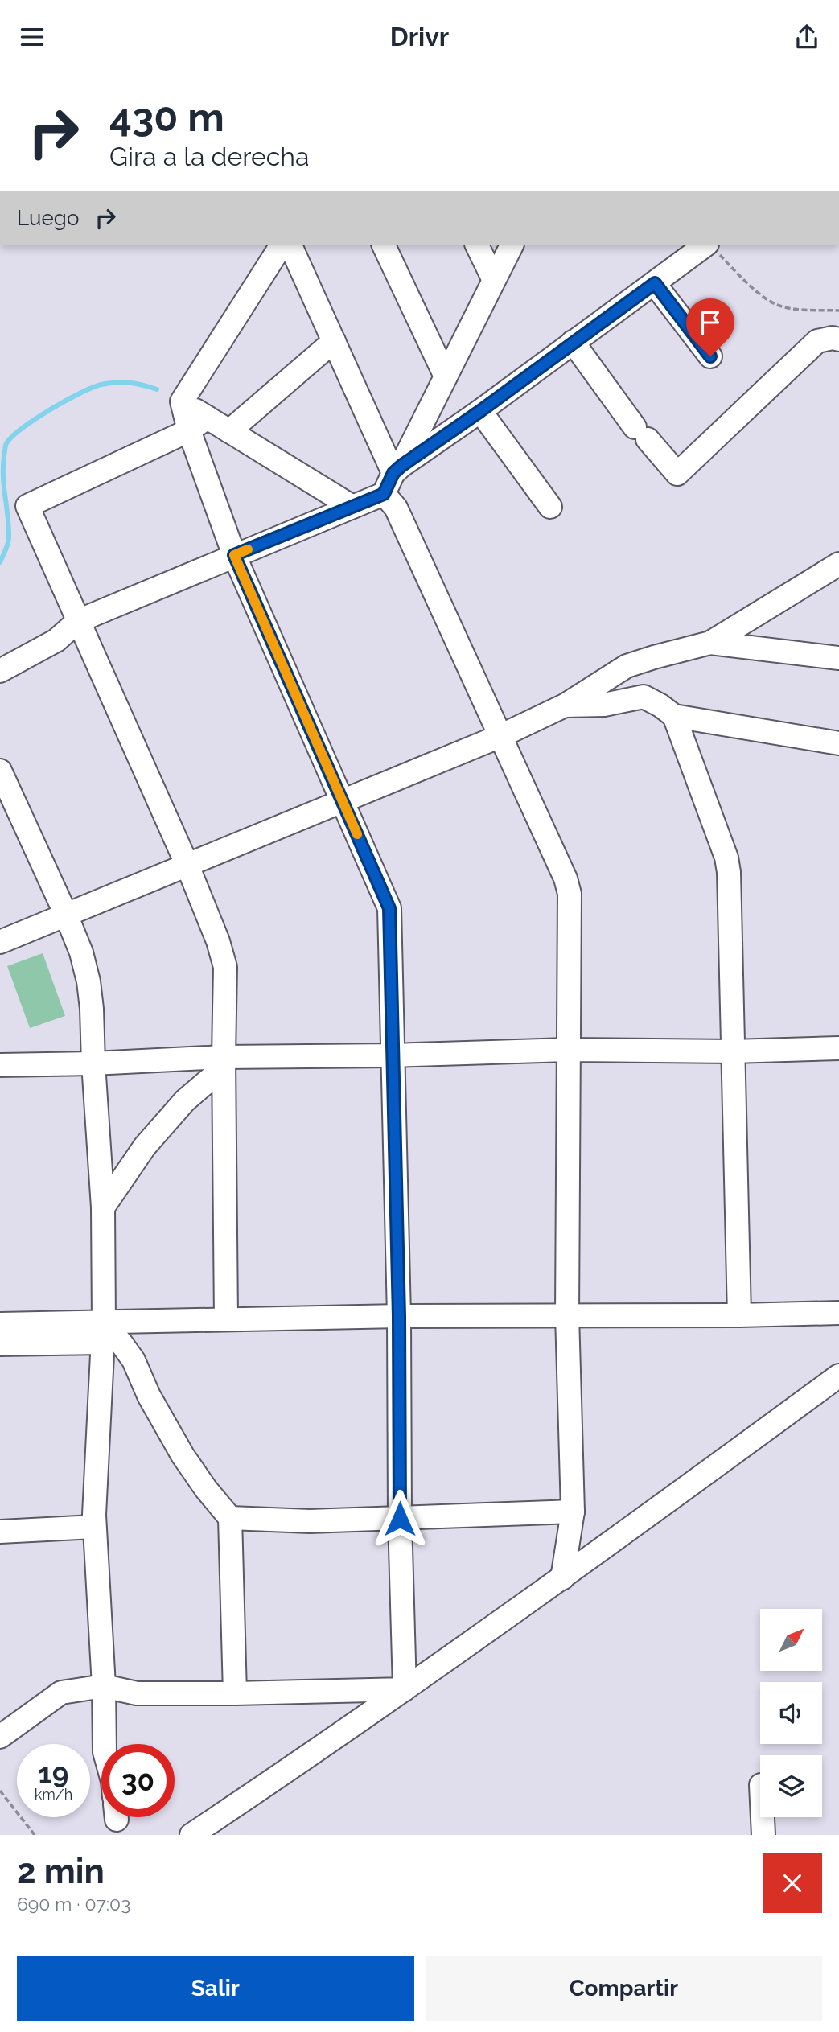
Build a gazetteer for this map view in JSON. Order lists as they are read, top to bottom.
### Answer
{
  "north": "top right",
  "page": {
    "header": "Drivr",
    "turn": ["430 m", "Gira a la derecha"],
    "then": "Luego",
    "speed": "19 km/h",
    "limit": "30",
    "heading": ["2 min", "690 m · 07:03"],
    "buttons": ["Salir", "Compartir"]
  }
}
